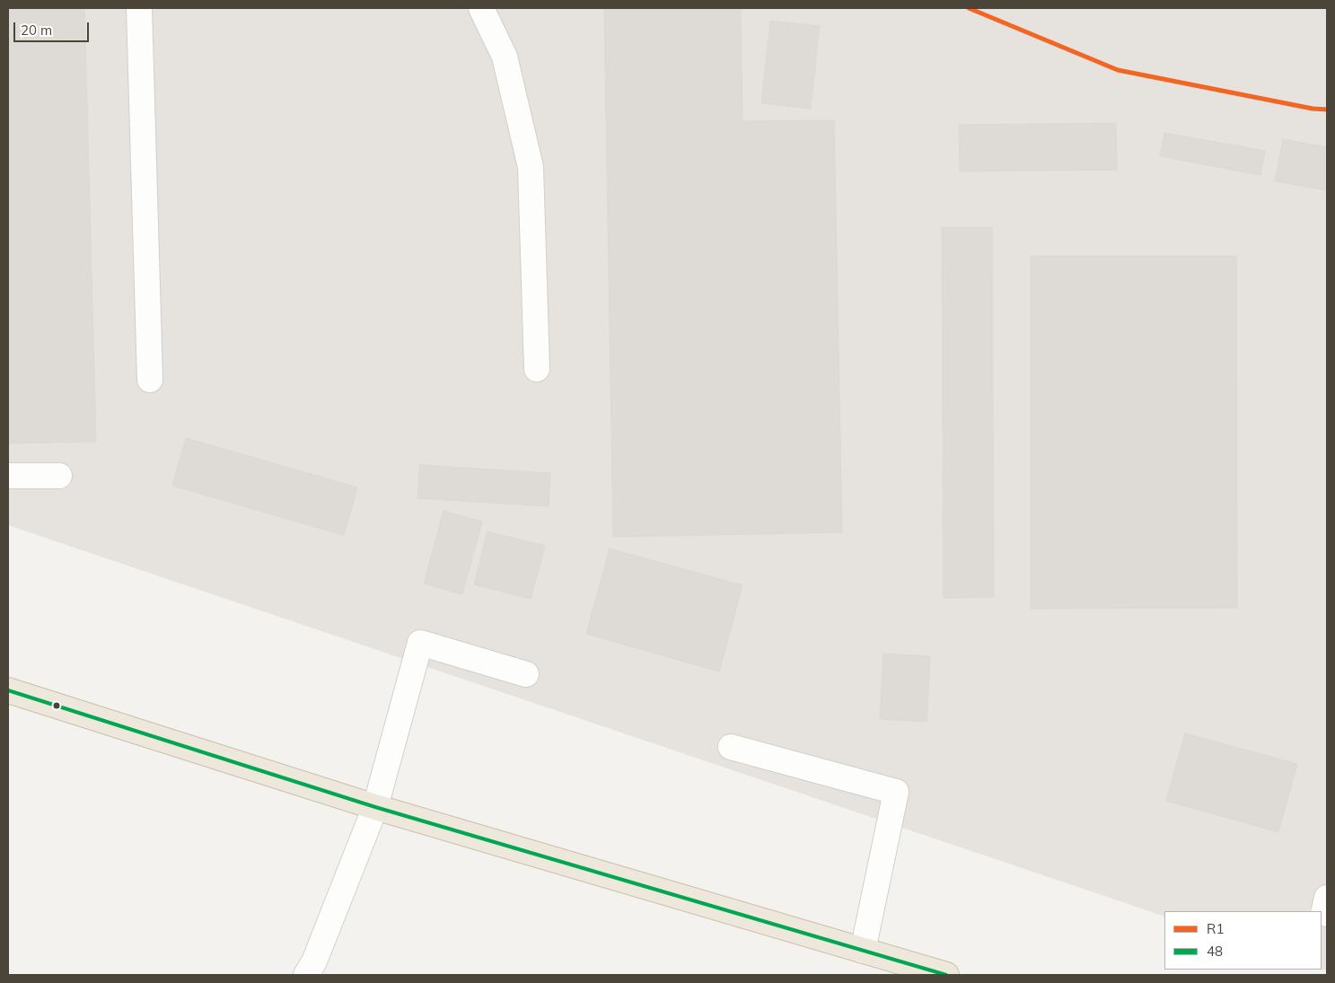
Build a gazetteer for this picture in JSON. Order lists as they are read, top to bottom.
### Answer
{
  "lines": ["transit line R1", "transit line 48"],
  "legend": ["R1", "48"],
  "scale_bar": "20 m"
}
